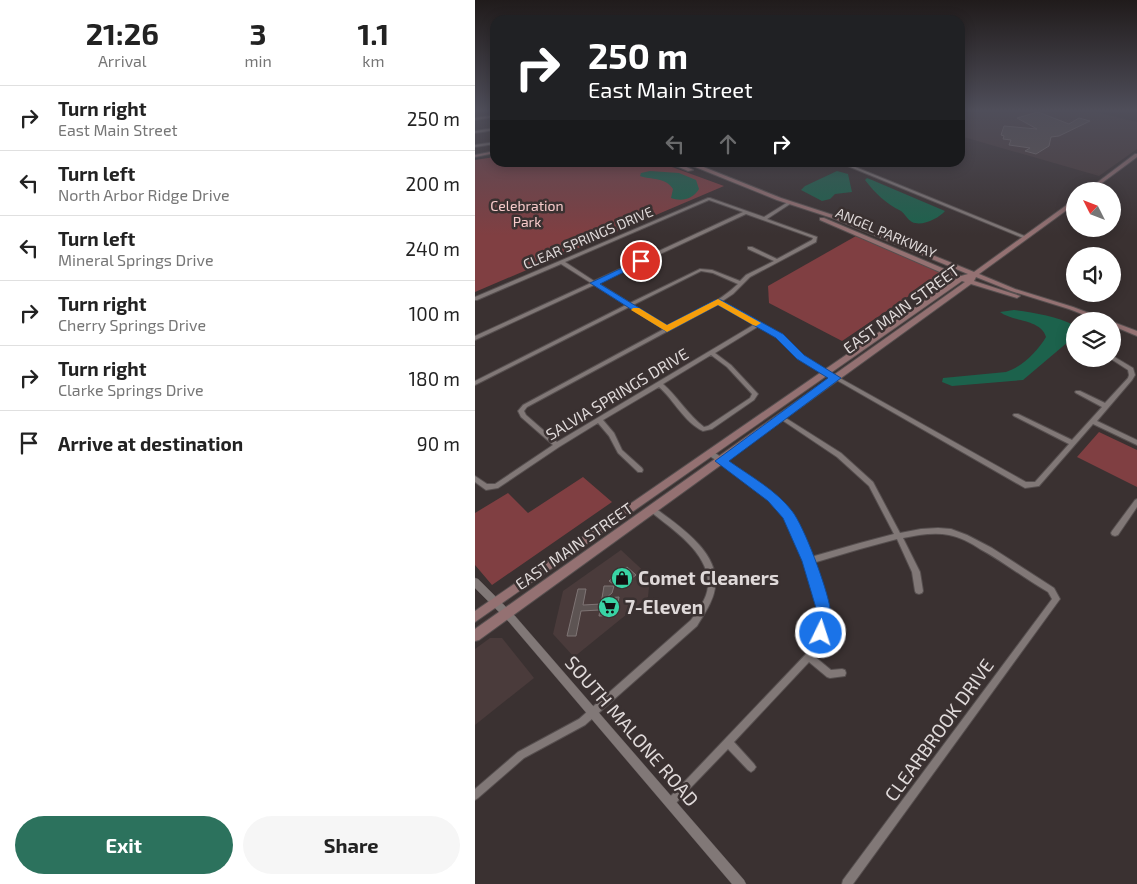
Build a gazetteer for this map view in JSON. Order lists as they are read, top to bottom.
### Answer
{
  "streets": {
    "main road": ["ANGEL PARKWAY", "EAST MAIN STREET"],
    "street": [
      "CLEAR SPRINGS DRIVE",
      "SALVIA SPRINGS DRIVE",
      "CLEARBROOK DRIVE",
      "SOUTH MALONE ROAD"
    ]
  },
  "crossings": [
    ["ANGEL PARKWAY", "EAST MAIN STREET"],
    ["EAST MAIN STREET", "SOUTH MALONE ROAD"]
  ],
  "parks": ["Celebration Park"],
  "places": {
    "shop": ["Comet Cleaners"],
    "supermarket": ["7-Eleven"]
  },
  "north": "top left",
  "page": {
    "eta": [
      "21:26",
      "Arrival",
      "3",
      "min",
      "1.1",
      "km"
    ],
    "turn": ["250 m", "East Main Street"],
    "list": [
      {
        "name": "Turn right",
        "note": "East Main Street",
        "value": "250 m"
      },
      {
        "name": "Turn left",
        "note": "North Arbor Ridge Drive",
        "value": "200 m"
      },
      {
        "name": "Turn left",
        "note": "Mineral Springs Drive",
        "value": "240 m"
      },
      {
        "name": "Turn right",
        "note": "Cherry Springs Drive",
        "value": "100 m"
      },
      {
        "name": "Turn right",
        "note": "Clarke Springs Drive",
        "value": "180 m"
      },
      {
        "name": "Arrive at destination",
        "value": "90 m"
      }
    ],
    "buttons": ["Exit", "Share"]
  }
}
